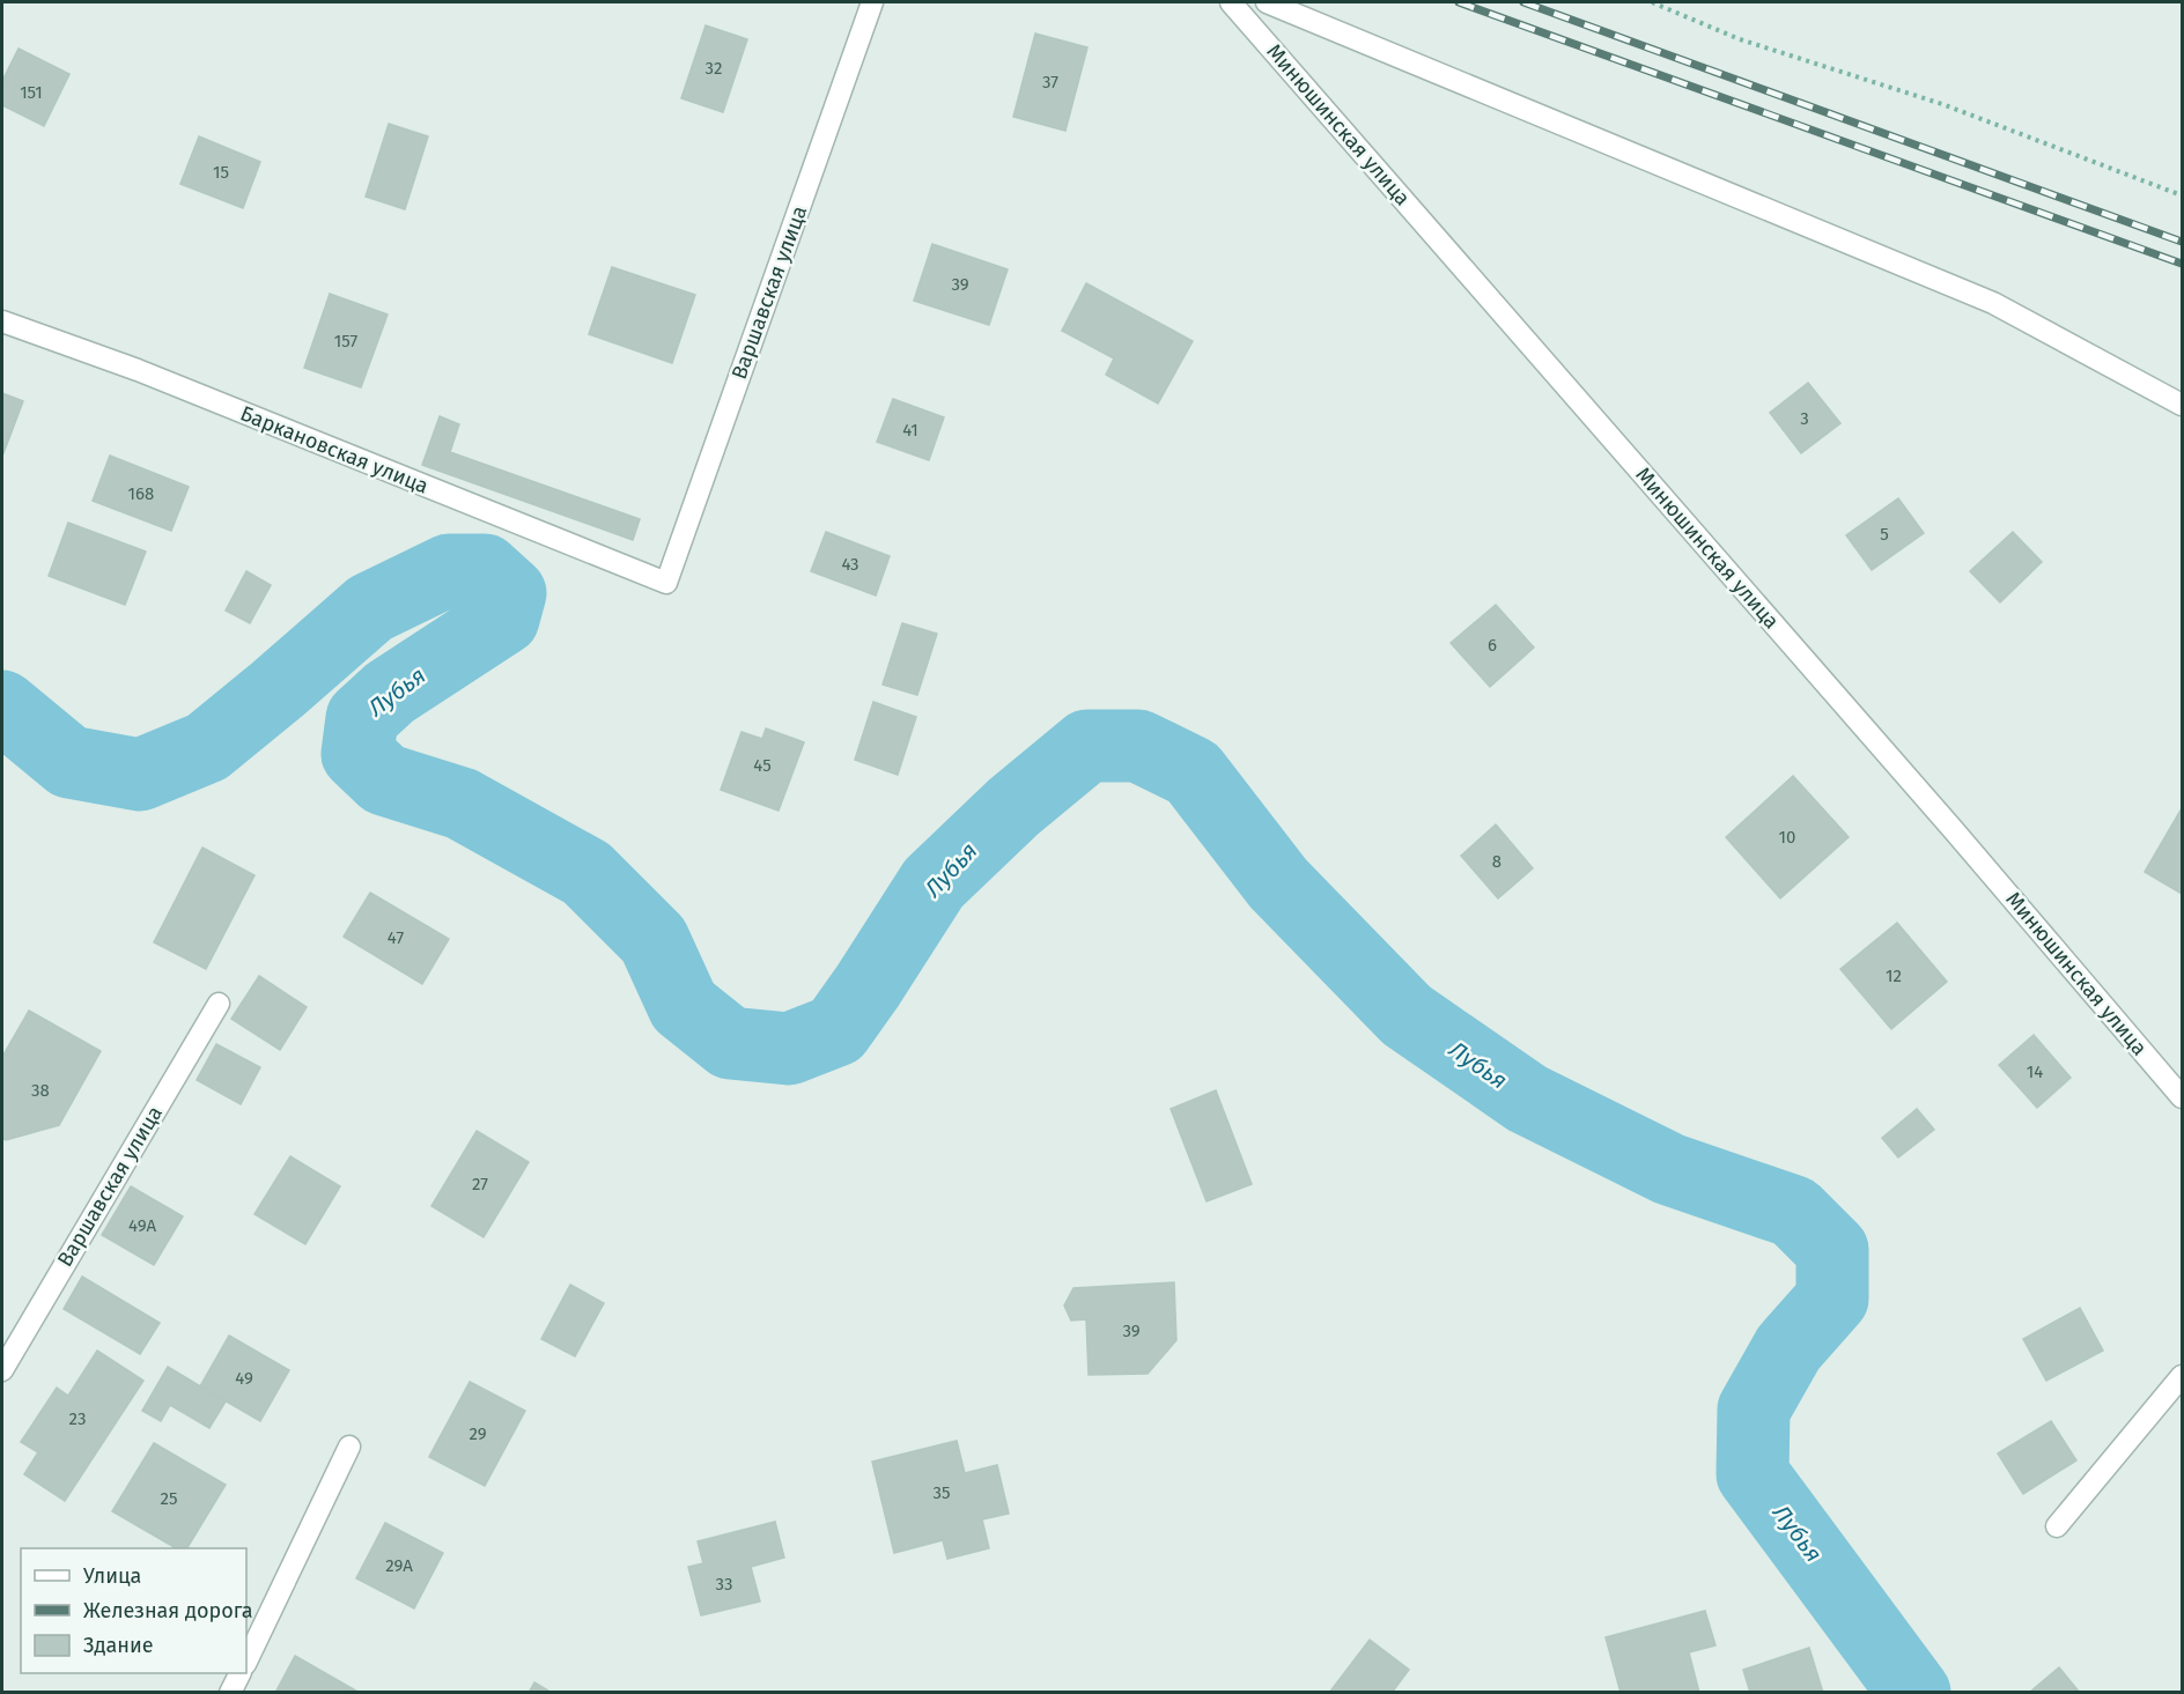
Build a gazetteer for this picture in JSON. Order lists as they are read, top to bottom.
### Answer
{
  "streets": {
    "street": ["Минюшинская улица", "Варшавская улица", "Баркановская улица"]
  },
  "crossings": [
    ["Варшавская улица", "Баркановская улица"]
  ],
  "water": ["Лубья"],
  "house_numbers": [
    "32",
    "37",
    "151",
    "15",
    "39",
    "157",
    "3",
    "41",
    "168",
    "5",
    "43",
    "6",
    "45",
    "10",
    "8",
    "47",
    "12",
    "14",
    "38",
    "27",
    "49А",
    "39",
    "49",
    "23",
    "29",
    "35",
    "25",
    "29А",
    "33"
  ],
  "legend": ["Улица", "Железная дорога", "Здание"]
}
